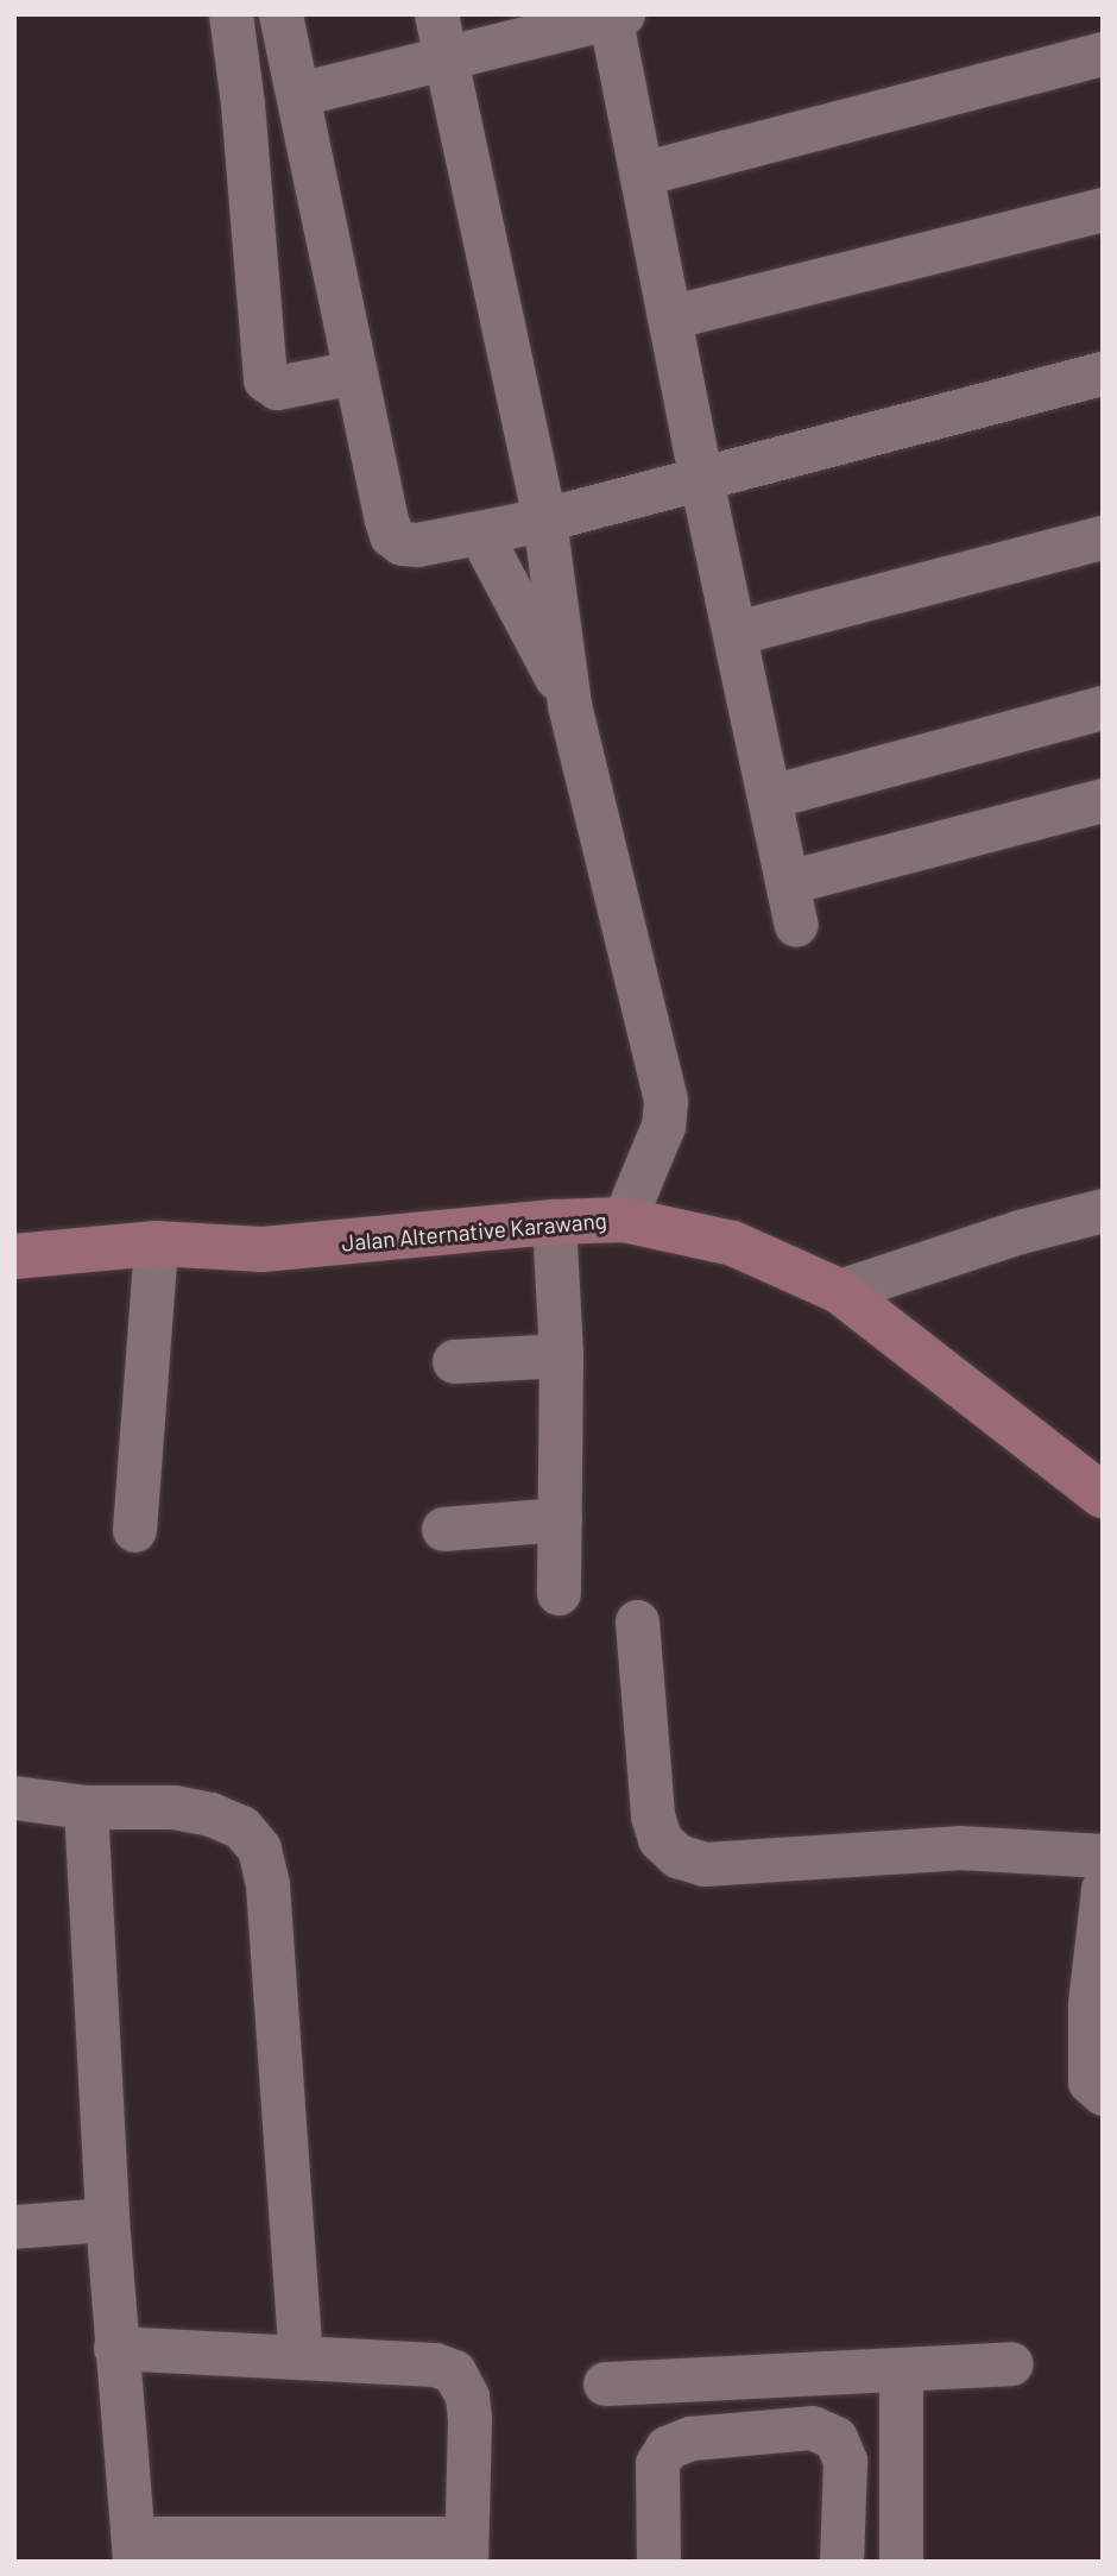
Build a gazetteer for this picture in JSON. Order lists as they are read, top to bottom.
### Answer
{
  "streets": {
    "street": ["Jalan Alternative Karawang"]
  }
}
